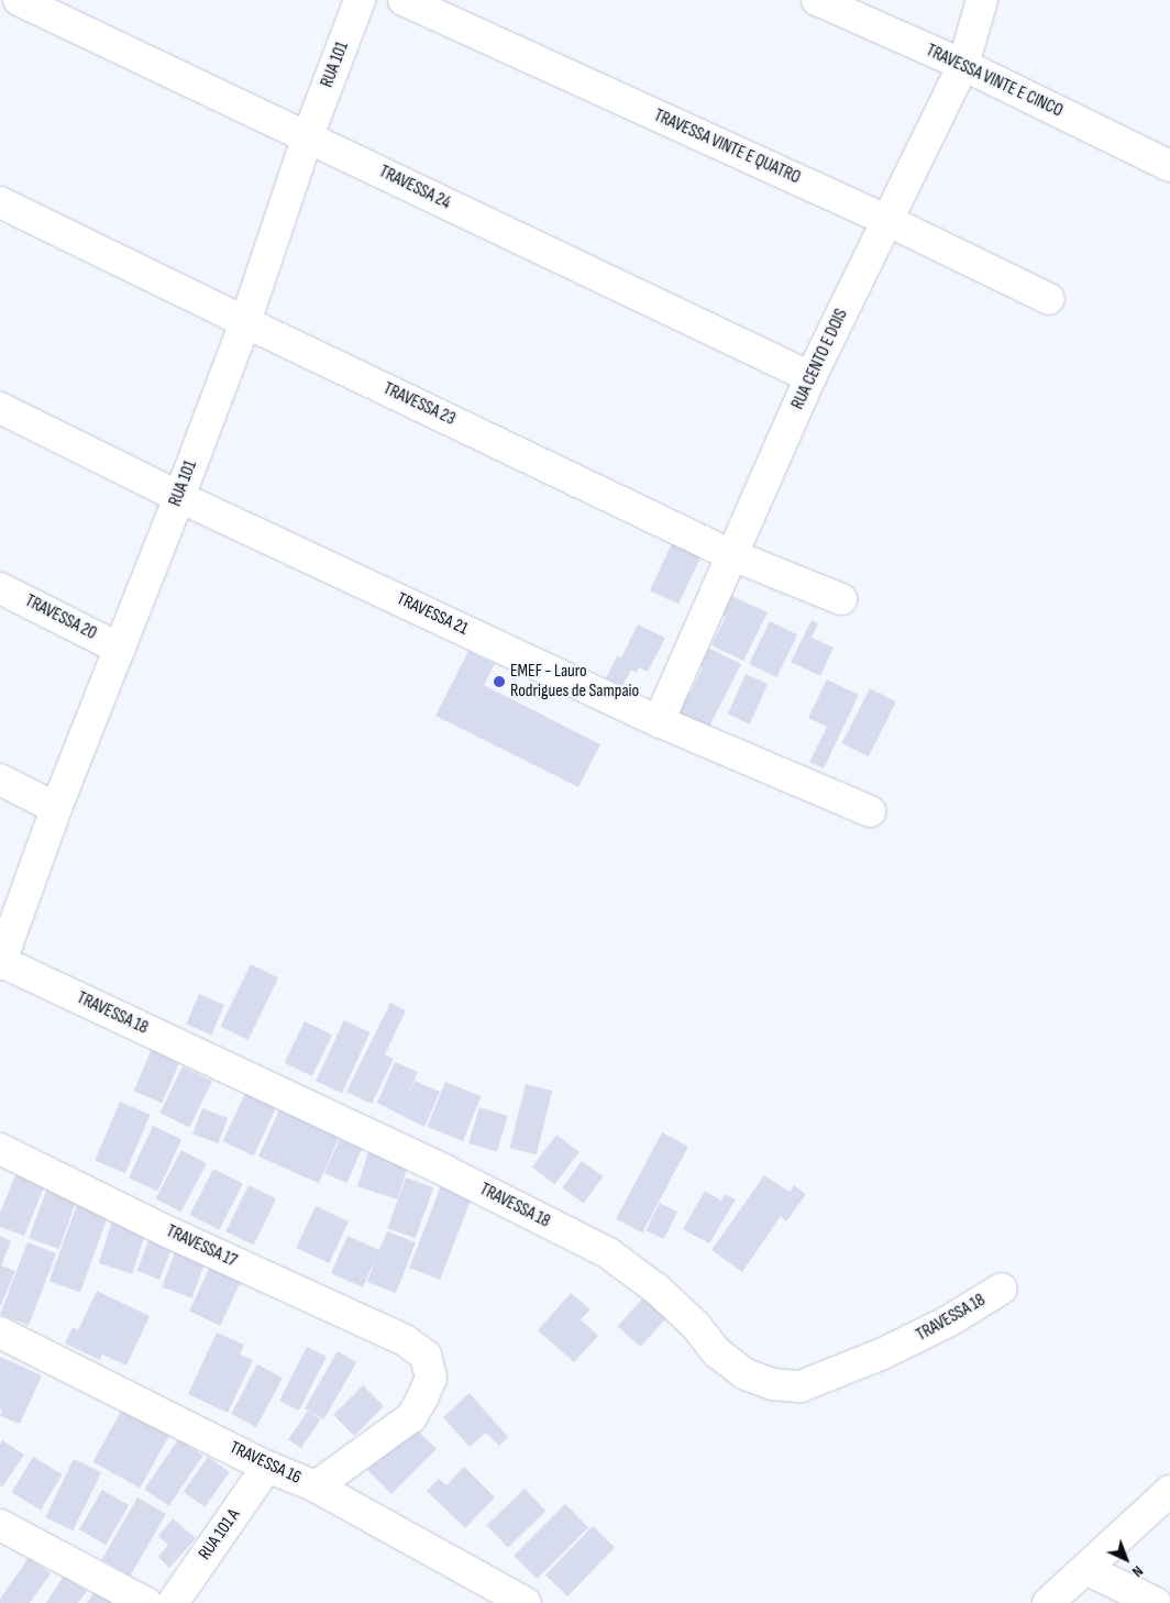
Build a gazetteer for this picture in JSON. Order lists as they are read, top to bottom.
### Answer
{
  "streets": {
    "street": [
      "RUA 101",
      "TRAVESSA VINTE E CINCO",
      "TRAVESSA VINTE E QUATRO",
      "TRAVESSA 24",
      "RUA CENTO E DOIS",
      "TRAVESSA 23",
      "TRAVESSA 21",
      "TRAVESSA 20",
      "TRAVESSA 18",
      "TRAVESSA 17",
      "TRAVESSA 16",
      "RUA 101 A"
    ]
  },
  "crossings": [
    ["RUA 101", "TRAVESSA 24"],
    ["RUA 101", "TRAVESSA 23"],
    ["RUA 101", "TRAVESSA 21"],
    ["RUA 101", "TRAVESSA 20"],
    ["RUA 101", "TRAVESSA 18"],
    ["TRAVESSA VINTE E CINCO", "RUA CENTO E DOIS"],
    ["TRAVESSA VINTE E QUATRO", "RUA CENTO E DOIS"],
    ["TRAVESSA 24", "RUA CENTO E DOIS"],
    ["RUA CENTO E DOIS", "TRAVESSA 23"],
    ["RUA CENTO E DOIS", "TRAVESSA 21"],
    ["TRAVESSA 17", "TRAVESSA 16"],
    ["TRAVESSA 16", "RUA 101 A"]
  ],
  "places": ["EMEF - Lauro Rodrigues de Sampaio"],
  "north": "bottom right"
}
